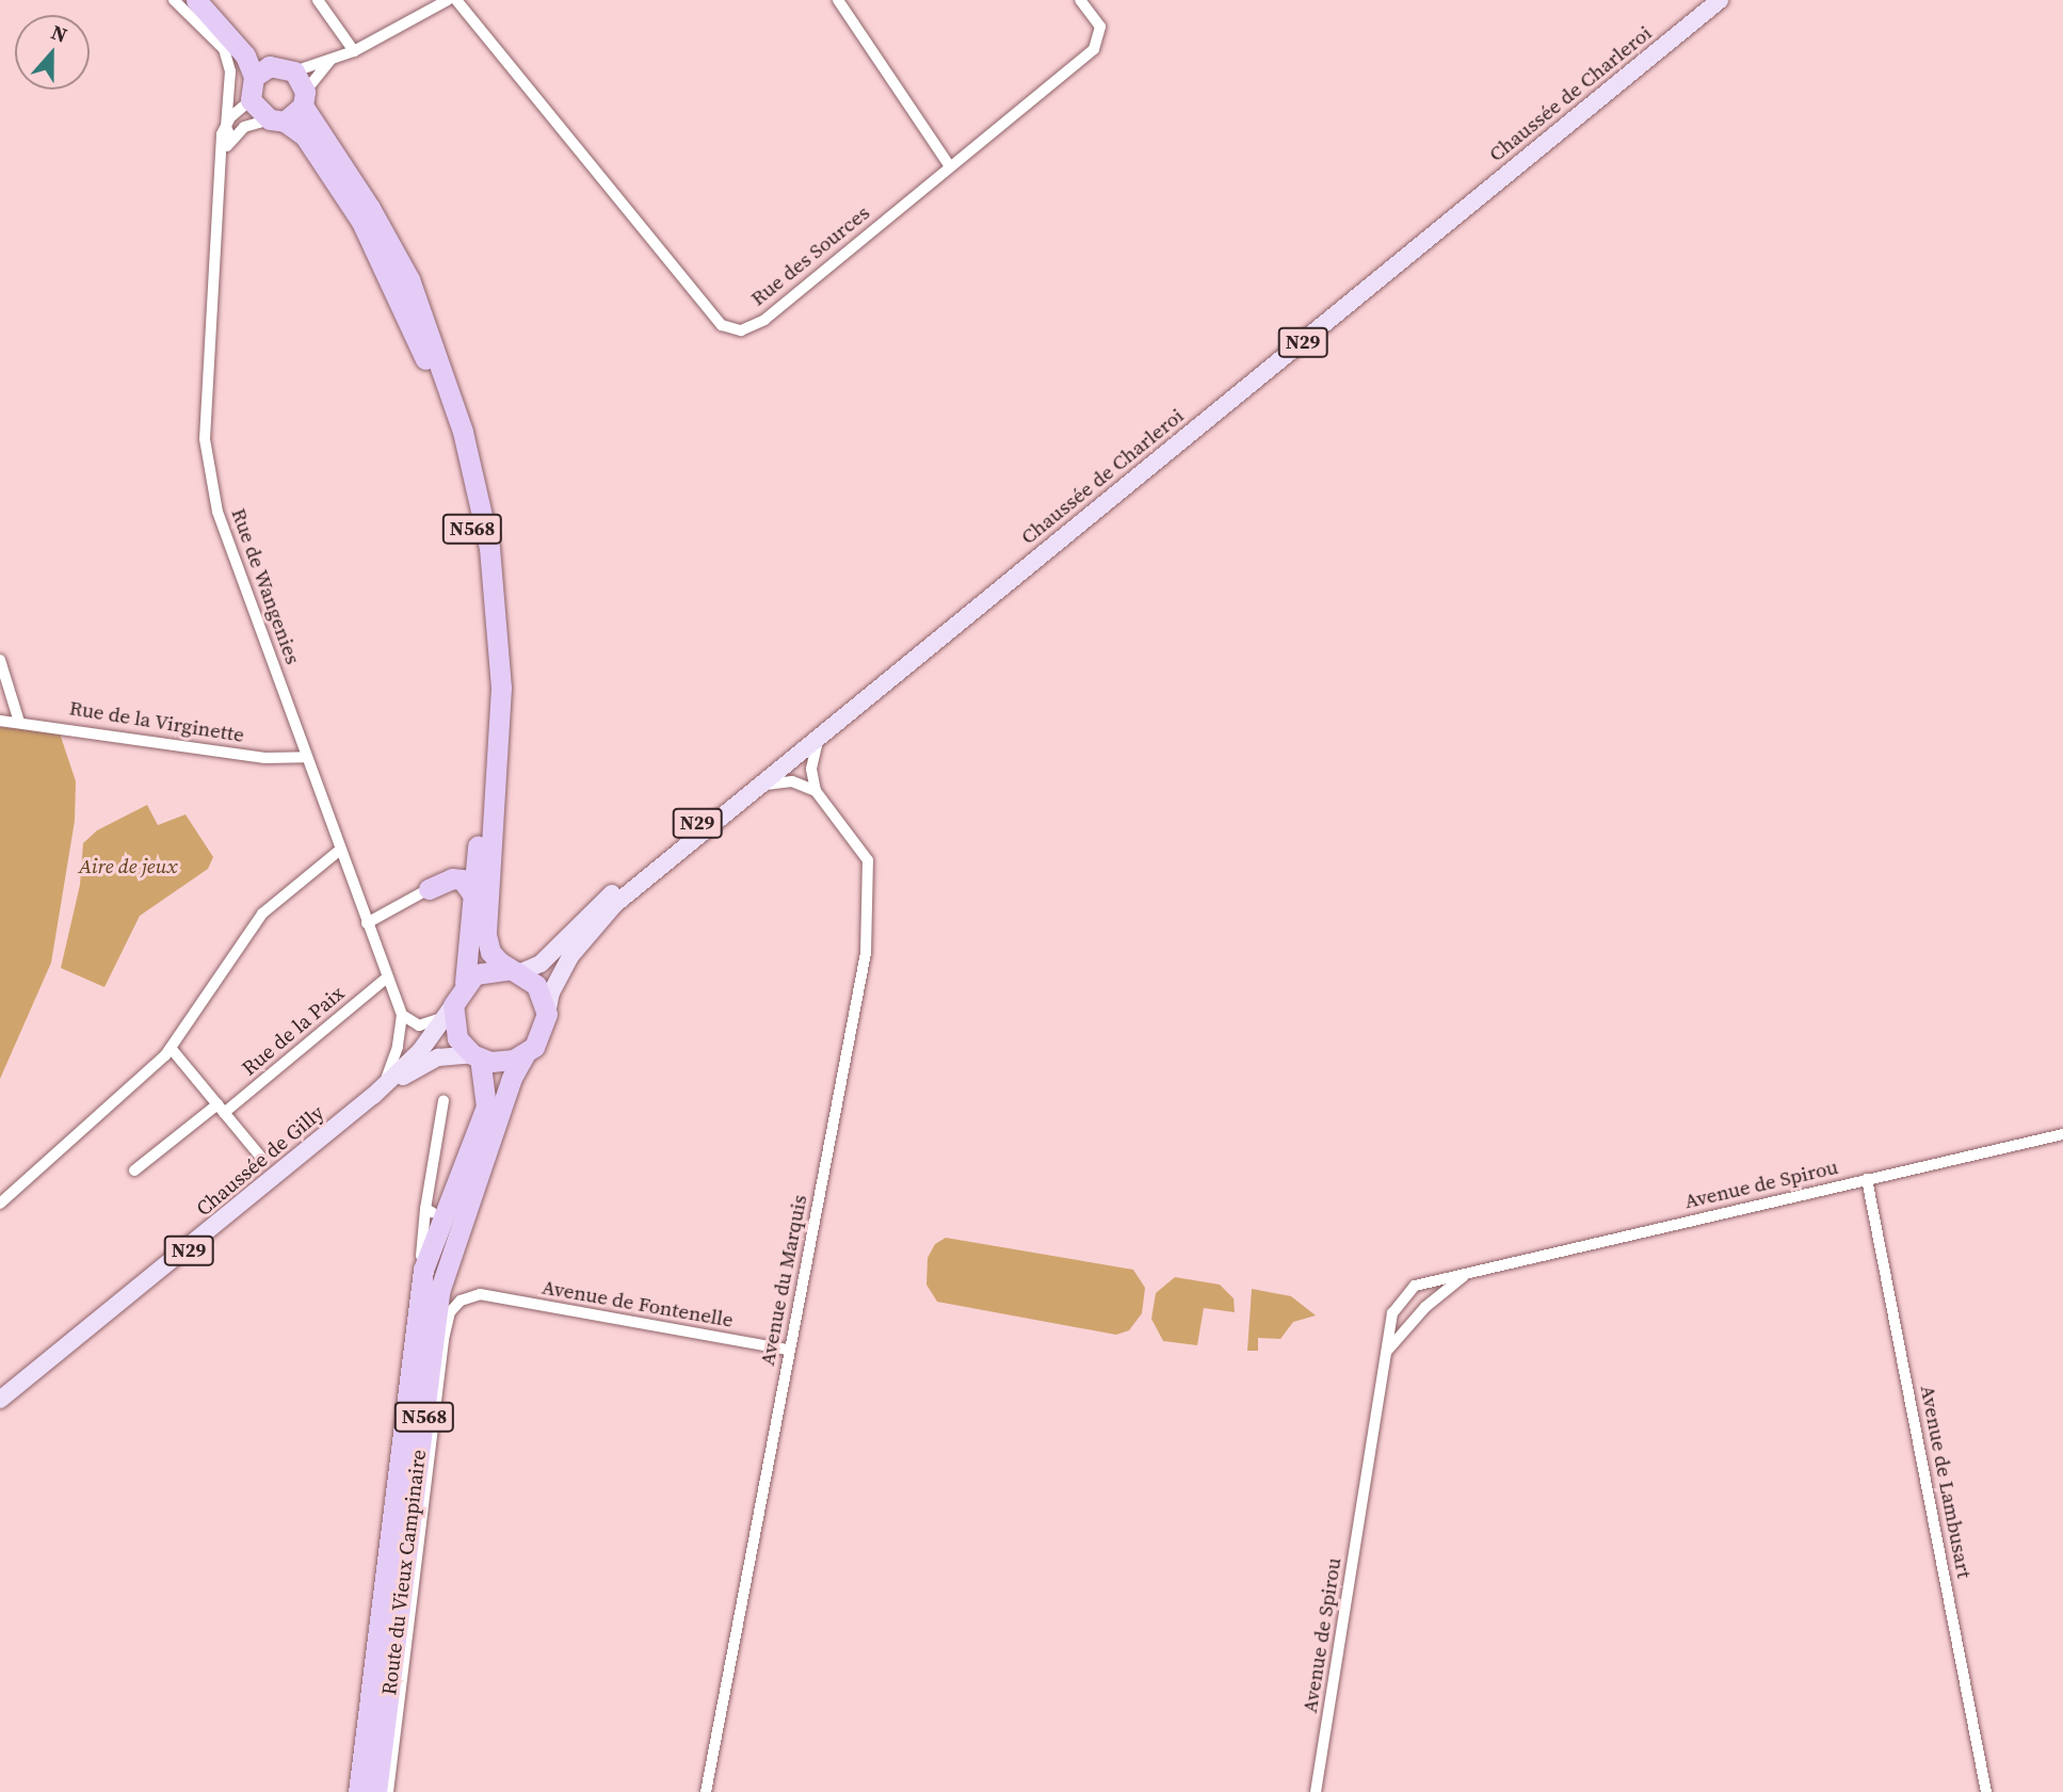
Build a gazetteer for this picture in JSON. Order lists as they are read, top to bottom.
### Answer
{
  "streets": {
    "highway": ["N568", "Route du Vieux Campinaire"],
    "main road": ["Chaussée de Charleroi", "N29", "Chaussée de Gilly"],
    "street": [
      "Rue des Sources",
      "Rue de Wangenies",
      "Rue de la Virginette",
      "Rue de la Paix",
      "Avenue de Spirou",
      "Avenue du Marquis",
      "Avenue de Fontenelle",
      "Avenue de Lambusart"
    ]
  },
  "crossings": [
    ["Chaussée de Charleroi", "N568"],
    ["Chaussée de Charleroi", "Chaussée de Gilly"],
    ["Chaussée de Charleroi", "Route du Vieux Campinaire"],
    ["N568", "Chaussée de Gilly"],
    ["N568", "Route du Vieux Campinaire"],
    ["Rue de Wangenies", "Rue de la Virginette"],
    ["Rue de Wangenies", "Rue de la Paix"],
    ["Chaussée de Gilly", "Route du Vieux Campinaire"],
    ["Avenue de Spirou", "Avenue de Lambusart"],
    ["Avenue du Marquis", "Avenue de Fontenelle"]
  ],
  "parks": ["Aire de jeux"],
  "north": "top"
}
